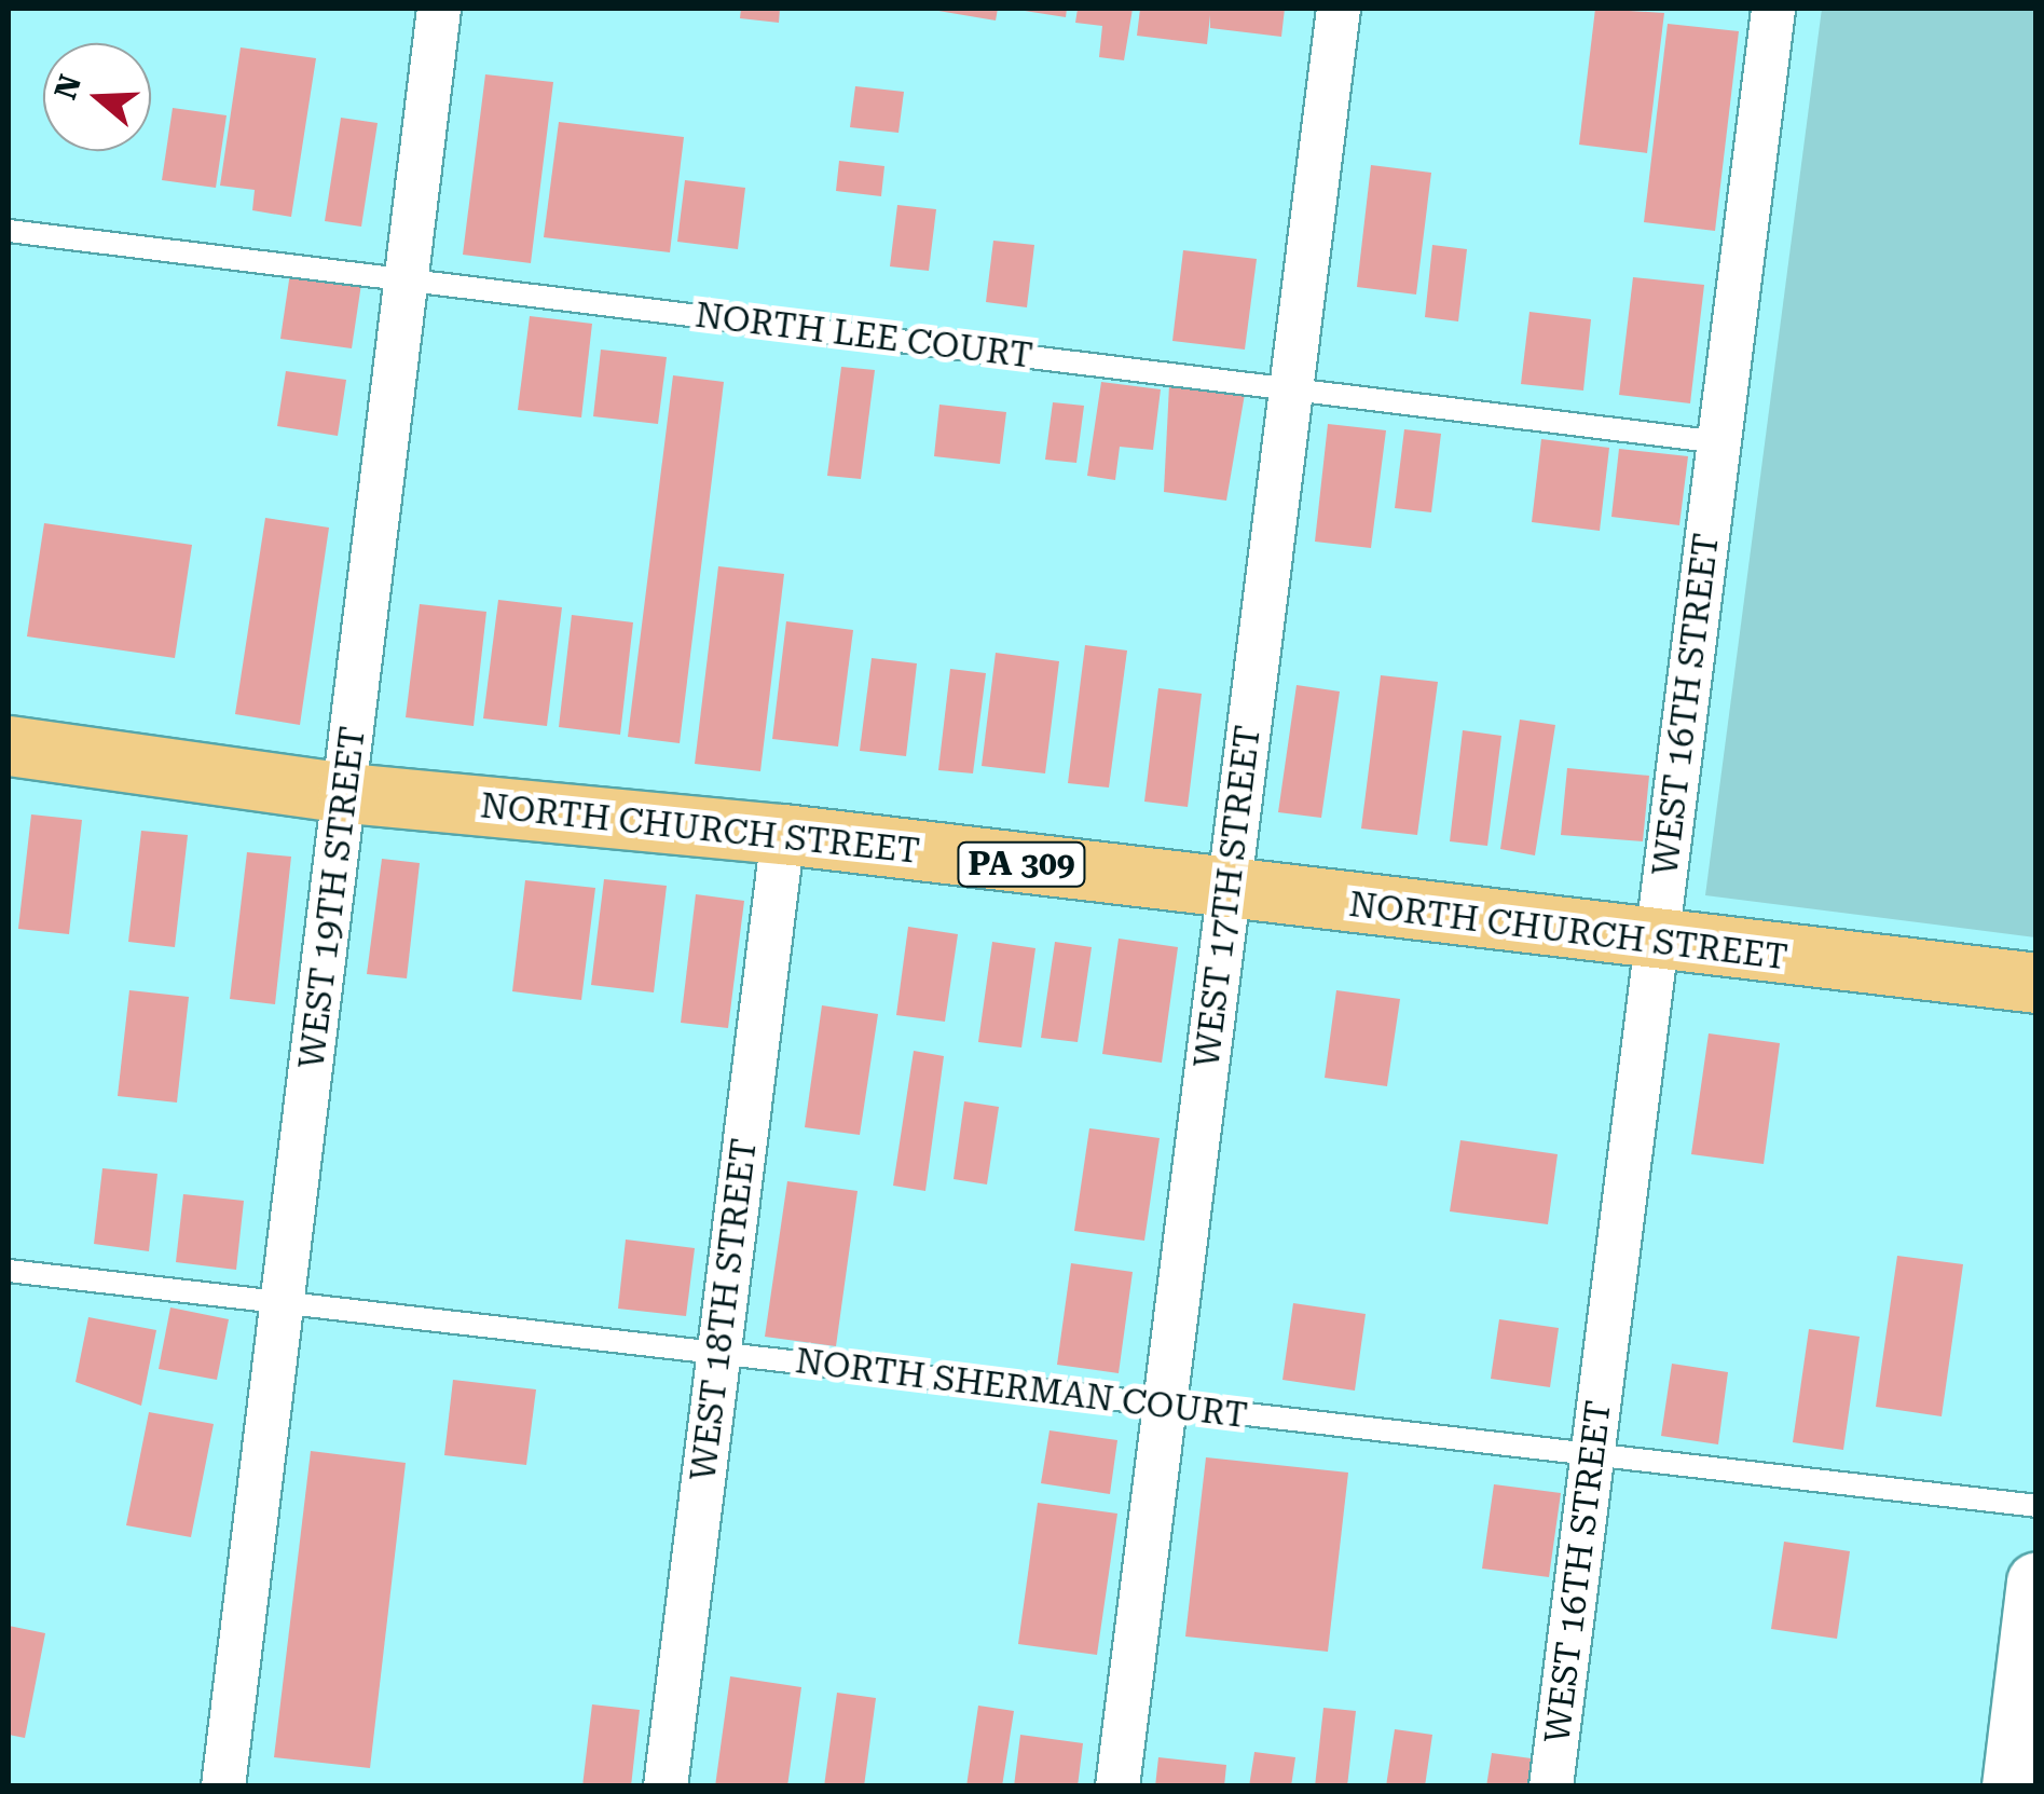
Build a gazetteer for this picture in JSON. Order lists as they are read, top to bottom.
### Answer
{
  "streets": {
    "main road": ["NORTH CHURCH STREET", "PA 309"],
    "street": [
      "WEST 16TH STREET",
      "WEST 17TH STREET",
      "WEST 19TH STREET",
      "WEST 18TH STREET"
    ],
    "lane": ["NORTH LEE COURT", "NORTH SHERMAN COURT"]
  },
  "crossings": [
    ["NORTH LEE COURT", "WEST 16TH STREET"],
    ["NORTH LEE COURT", "WEST 17TH STREET"],
    ["NORTH LEE COURT", "WEST 19TH STREET"],
    ["WEST 16TH STREET", "NORTH CHURCH STREET"],
    ["WEST 16TH STREET", "NORTH SHERMAN COURT"],
    ["NORTH CHURCH STREET", "WEST 17TH STREET"],
    ["NORTH CHURCH STREET", "WEST 19TH STREET"],
    ["NORTH CHURCH STREET", "WEST 18TH STREET"],
    ["WEST 17TH STREET", "NORTH SHERMAN COURT"],
    ["WEST 19TH STREET", "NORTH SHERMAN COURT"],
    ["WEST 18TH STREET", "NORTH SHERMAN COURT"]
  ],
  "north": "left"
}
